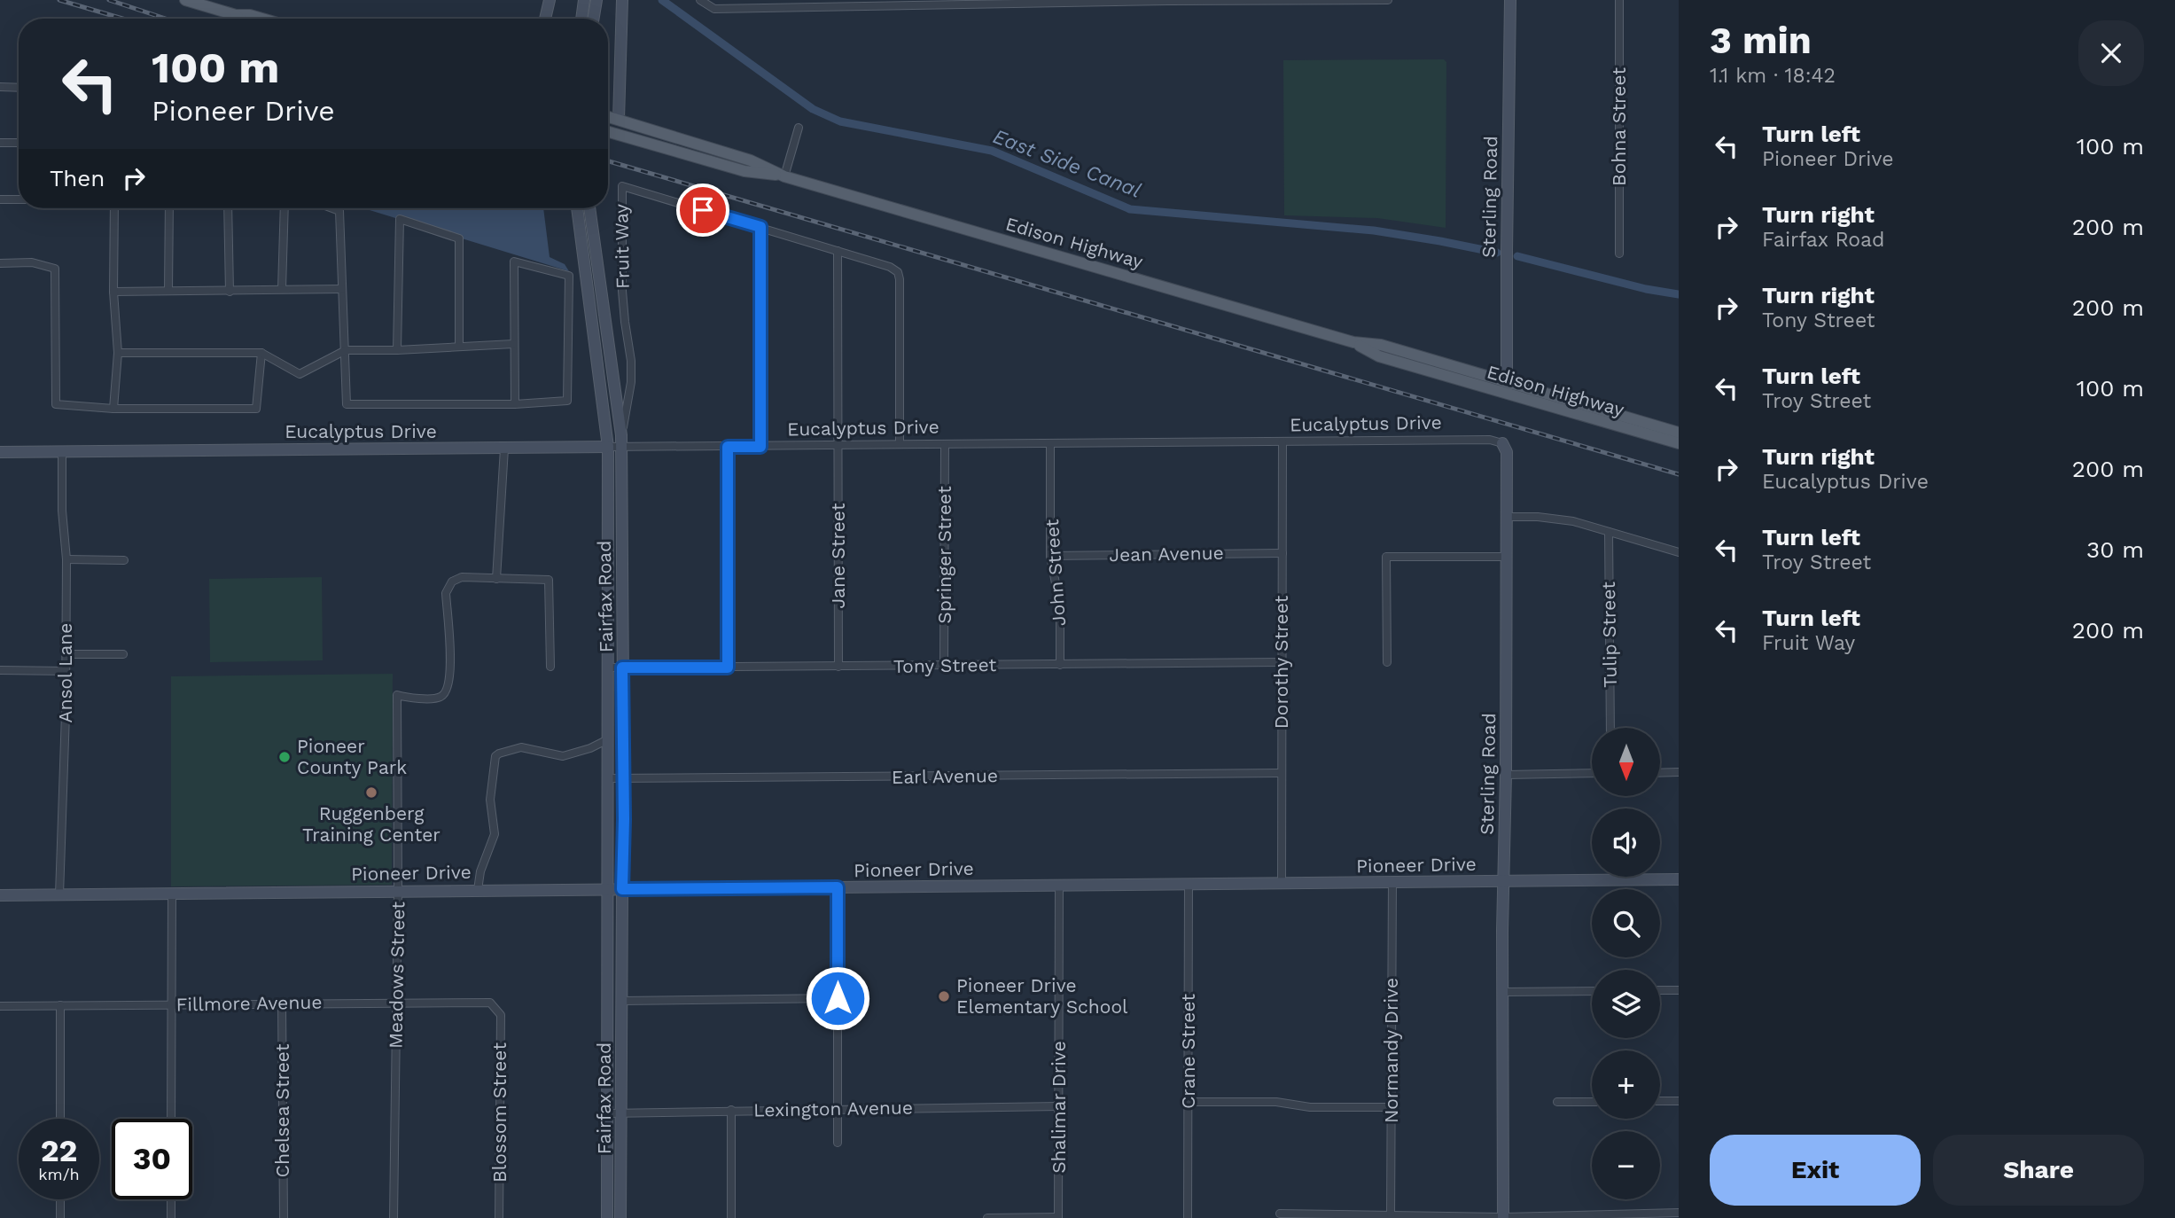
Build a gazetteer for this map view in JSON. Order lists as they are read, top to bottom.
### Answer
{
  "streets": {
    "main road": ["Edison Highway"],
    "street": [
      "Bohna Street",
      "Sterling Road",
      "Fruit Way",
      "Eucalyptus Drive",
      "Jean Avenue",
      "Springer Street",
      "Jane Street",
      "John Street",
      "Fairfax Road",
      "Tulip Street",
      "Dorothy Street",
      "Tony Street",
      "Ansol Lane",
      "Earl Avenue",
      "Pioneer Drive",
      "Meadows Street",
      "Fillmore Avenue",
      "Normandy Drive",
      "Crane Street",
      "Shalimar Drive",
      "Lexington Avenue",
      "Chelsea Street",
      "Blossom Street"
    ]
  },
  "crossings": [
    ["Sterling Road", "Edison Highway"],
    ["Sterling Road", "Eucalyptus Drive"],
    ["Sterling Road", "Pioneer Drive"],
    ["Fruit Way", "Eucalyptus Drive"],
    ["Fruit Way", "Jane Street"],
    ["Fruit Way", "Fairfax Road"],
    ["Eucalyptus Drive", "Springer Street"],
    ["Eucalyptus Drive", "Jane Street"],
    ["Eucalyptus Drive", "John Street"],
    ["Eucalyptus Drive", "Fairfax Road"],
    ["Eucalyptus Drive", "Dorothy Street"],
    ["Eucalyptus Drive", "Ansol Lane"],
    ["Jean Avenue", "John Street"],
    ["Jean Avenue", "Dorothy Street"],
    ["Springer Street", "Tony Street"],
    ["Jane Street", "Tony Street"],
    ["John Street", "Tony Street"],
    ["Fairfax Road", "Tony Street"],
    ["Fairfax Road", "Earl Avenue"],
    ["Fairfax Road", "Pioneer Drive"],
    ["Fairfax Road", "Lexington Avenue"],
    ["Dorothy Street", "Tony Street"],
    ["Dorothy Street", "Earl Avenue"],
    ["Dorothy Street", "Pioneer Drive"],
    ["Ansol Lane", "Pioneer Drive"],
    ["Pioneer Drive", "Meadows Street"],
    ["Pioneer Drive", "Normandy Drive"],
    ["Pioneer Drive", "Crane Street"],
    ["Pioneer Drive", "Shalimar Drive"],
    ["Meadows Street", "Fillmore Avenue"],
    ["Fillmore Avenue", "Chelsea Street"],
    ["Fillmore Avenue", "Blossom Street"],
    ["Shalimar Drive", "Lexington Avenue"]
  ],
  "water": ["East Side Canal"],
  "places": ["Pioneer County Park", "Ruggenberg Training Center", "Pioneer Drive Elementary School"],
  "north": "bottom",
  "page": {
    "heading": ["3 min", "1.1 km · 18:42"],
    "turn": ["100 m", "Pioneer Drive"],
    "list": [
      {
        "name": "Turn left",
        "note": "Pioneer Drive",
        "value": "100 m"
      },
      {
        "name": "Turn right",
        "note": "Fairfax Road",
        "value": "200 m"
      },
      {
        "name": "Turn right",
        "note": "Tony Street",
        "value": "200 m"
      },
      {
        "name": "Turn left",
        "note": "Troy Street",
        "value": "100 m"
      },
      {
        "name": "Turn right",
        "note": "Eucalyptus Drive",
        "value": "200 m"
      },
      {
        "name": "Turn left",
        "note": "Troy Street",
        "value": "30 m"
      },
      {
        "name": "Turn left",
        "note": "Fruit Way",
        "value": "200 m"
      }
    ],
    "then": "Then",
    "map_buttons": ["+", "−"],
    "speed": "22 km/h",
    "limit": "30",
    "buttons": ["Exit", "Share"]
  }
}
